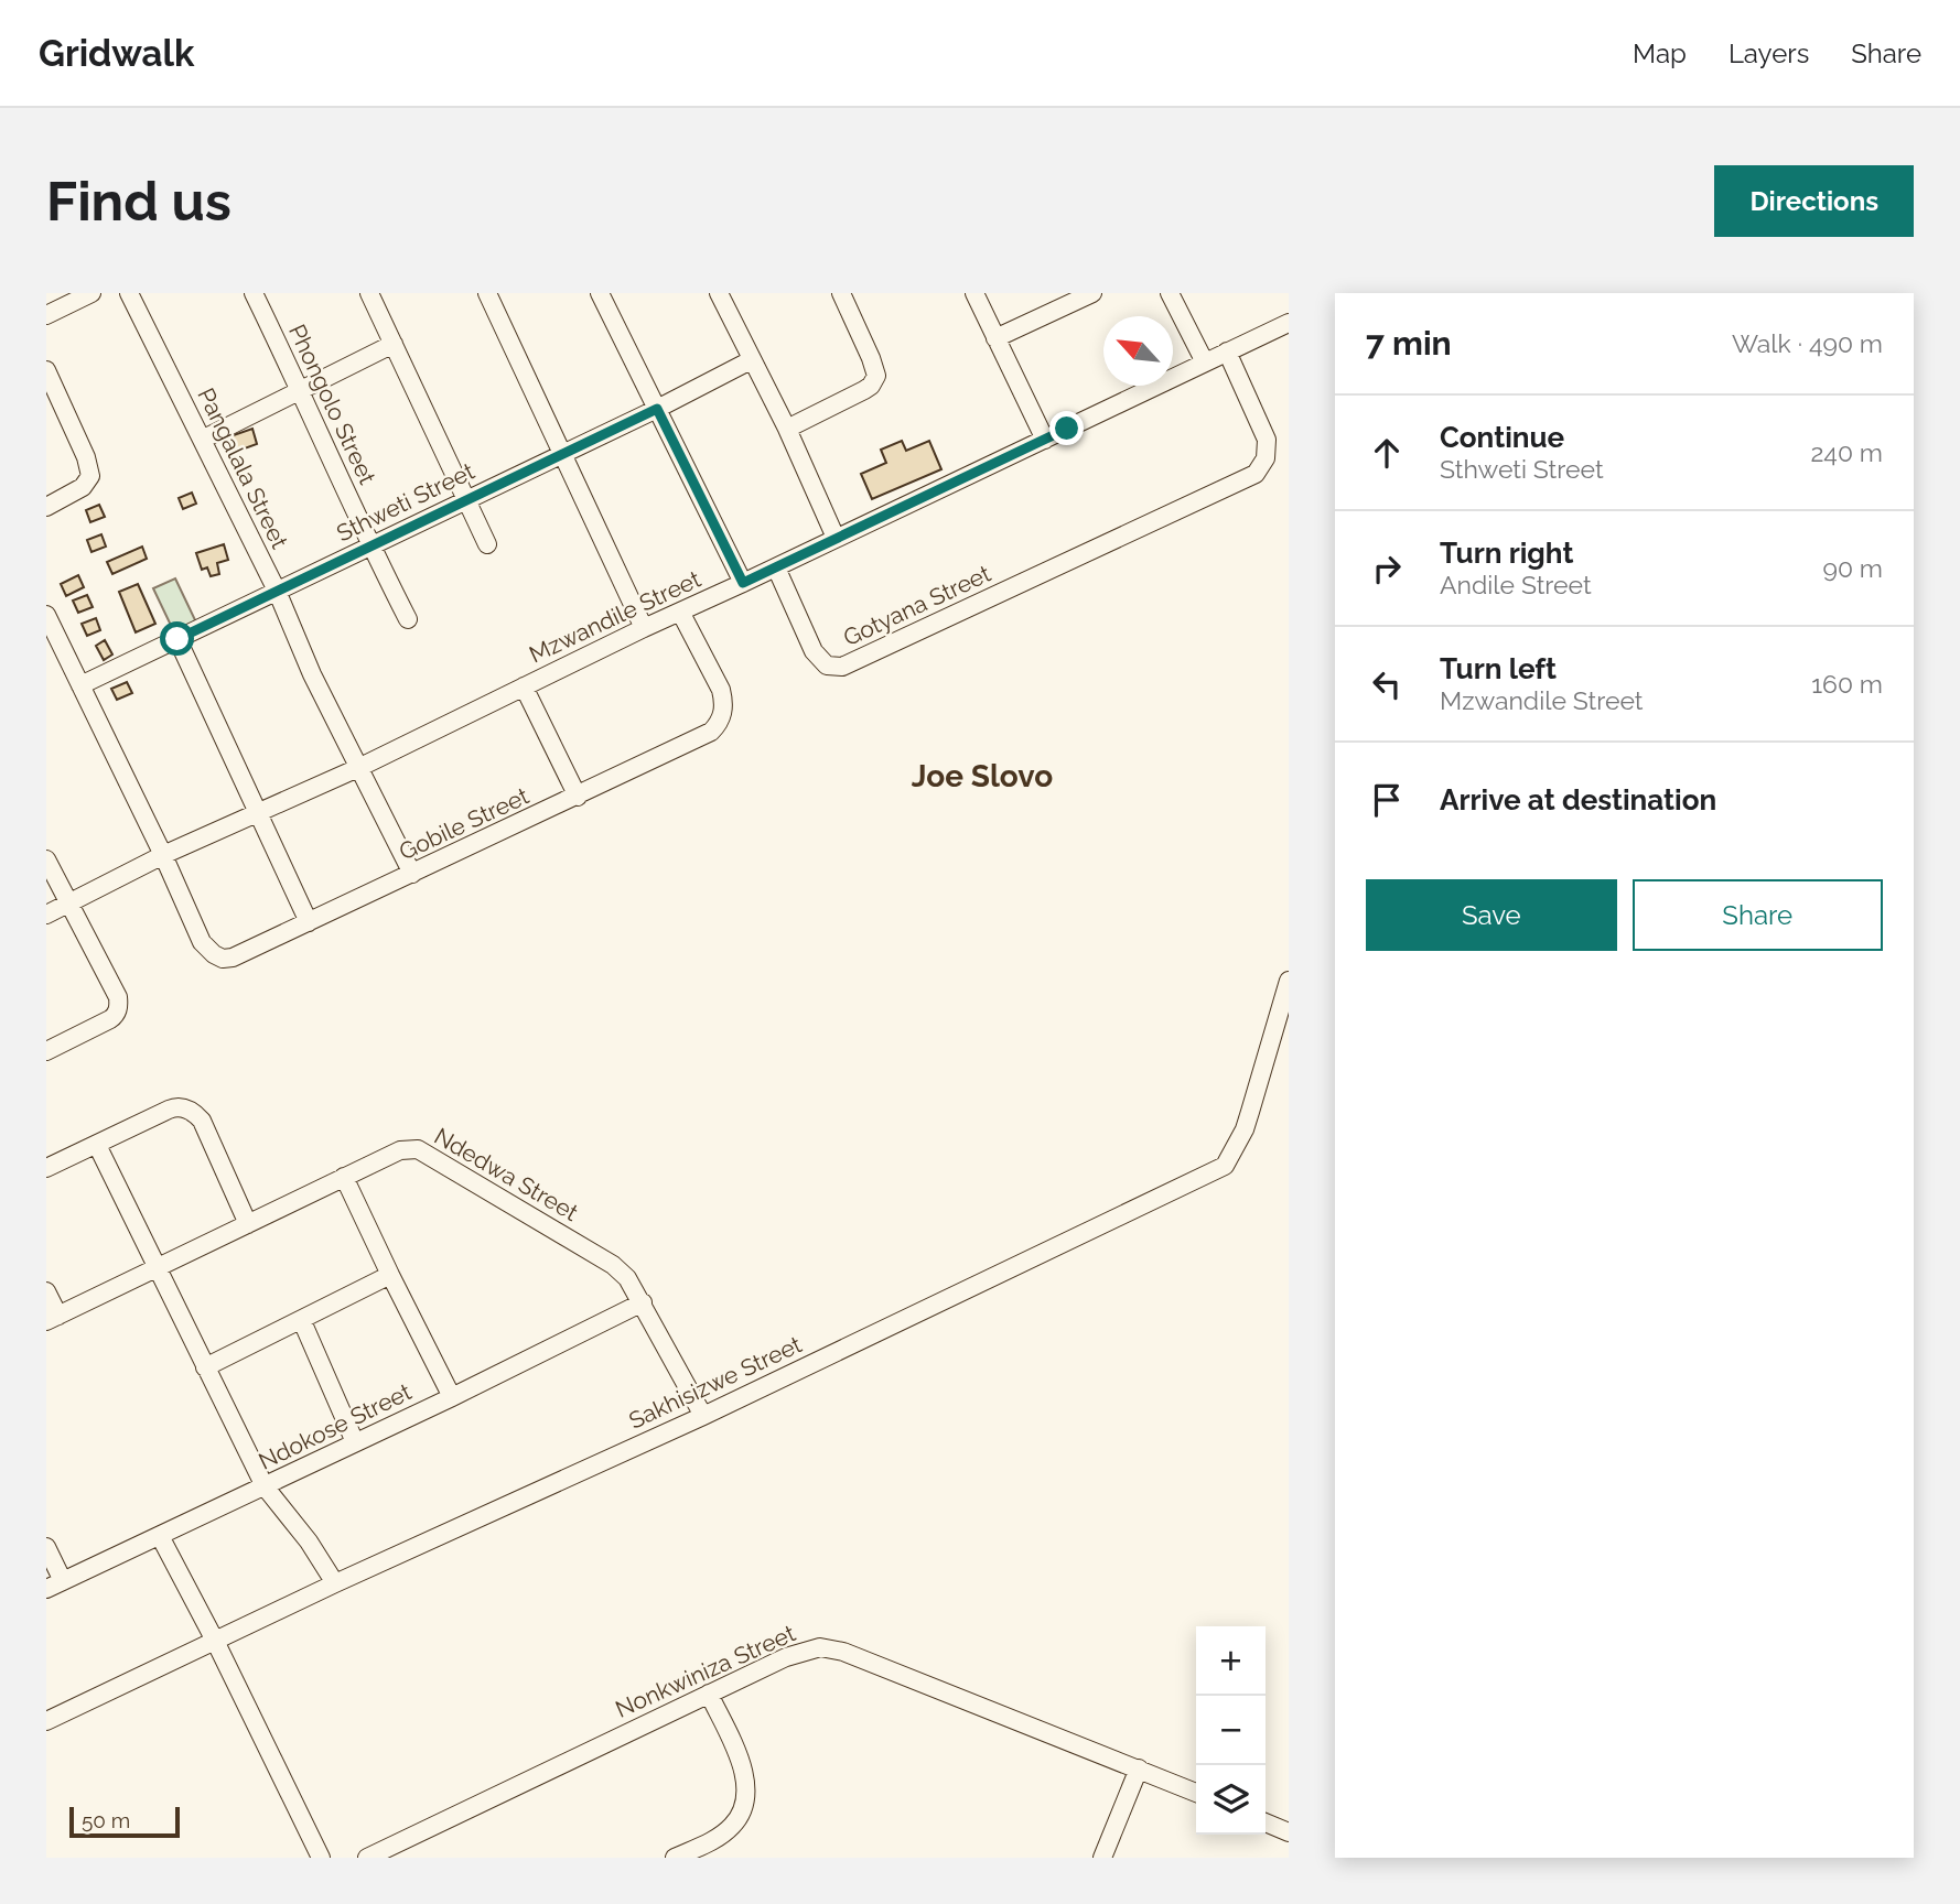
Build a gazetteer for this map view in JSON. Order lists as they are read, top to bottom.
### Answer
{
  "streets": {
    "street": [
      "Phongolo Street",
      "Pangalala Street",
      "Sthweti Street",
      "Gotyana Street",
      "Mzwandile Street",
      "Gobile Street",
      "Ndedwa Street",
      "Sakhisizwe Street",
      "Ndokose Street",
      "Nonkwiniza Street"
    ]
  },
  "crossings": [
    ["Phongolo Street", "Sthweti Street"],
    ["Pangalala Street", "Sthweti Street"],
    ["Pangalala Street", "Mzwandile Street"],
    ["Pangalala Street", "Gobile Street"],
    ["Gotyana Street", "Mzwandile Street"],
    ["Mzwandile Street", "Gobile Street"],
    ["Ndedwa Street", "Sakhisizwe Street"],
    ["Ndedwa Street", "Ndokose Street"]
  ],
  "districts": ["Joe Slovo"],
  "scale_bar": "50 m",
  "north": "top left",
  "page": {
    "header": "Gridwalk",
    "nav": ["Map", "Layers", "Share"],
    "buttons": [
      "Directions",
      ["Save", "Share"]
    ],
    "title": "Find us",
    "heading": ["7 min", "Walk · 490 m"],
    "list": [
      ["Continue", "Sthweti Street", "240 m"],
      ["Turn right", "Andile Street", "90 m"],
      ["Turn left", "Mzwandile Street", "160 m"],
      "Arrive at destination"
    ],
    "map_buttons": ["+", "−"],
    "scale": "50 m"
  }
}
